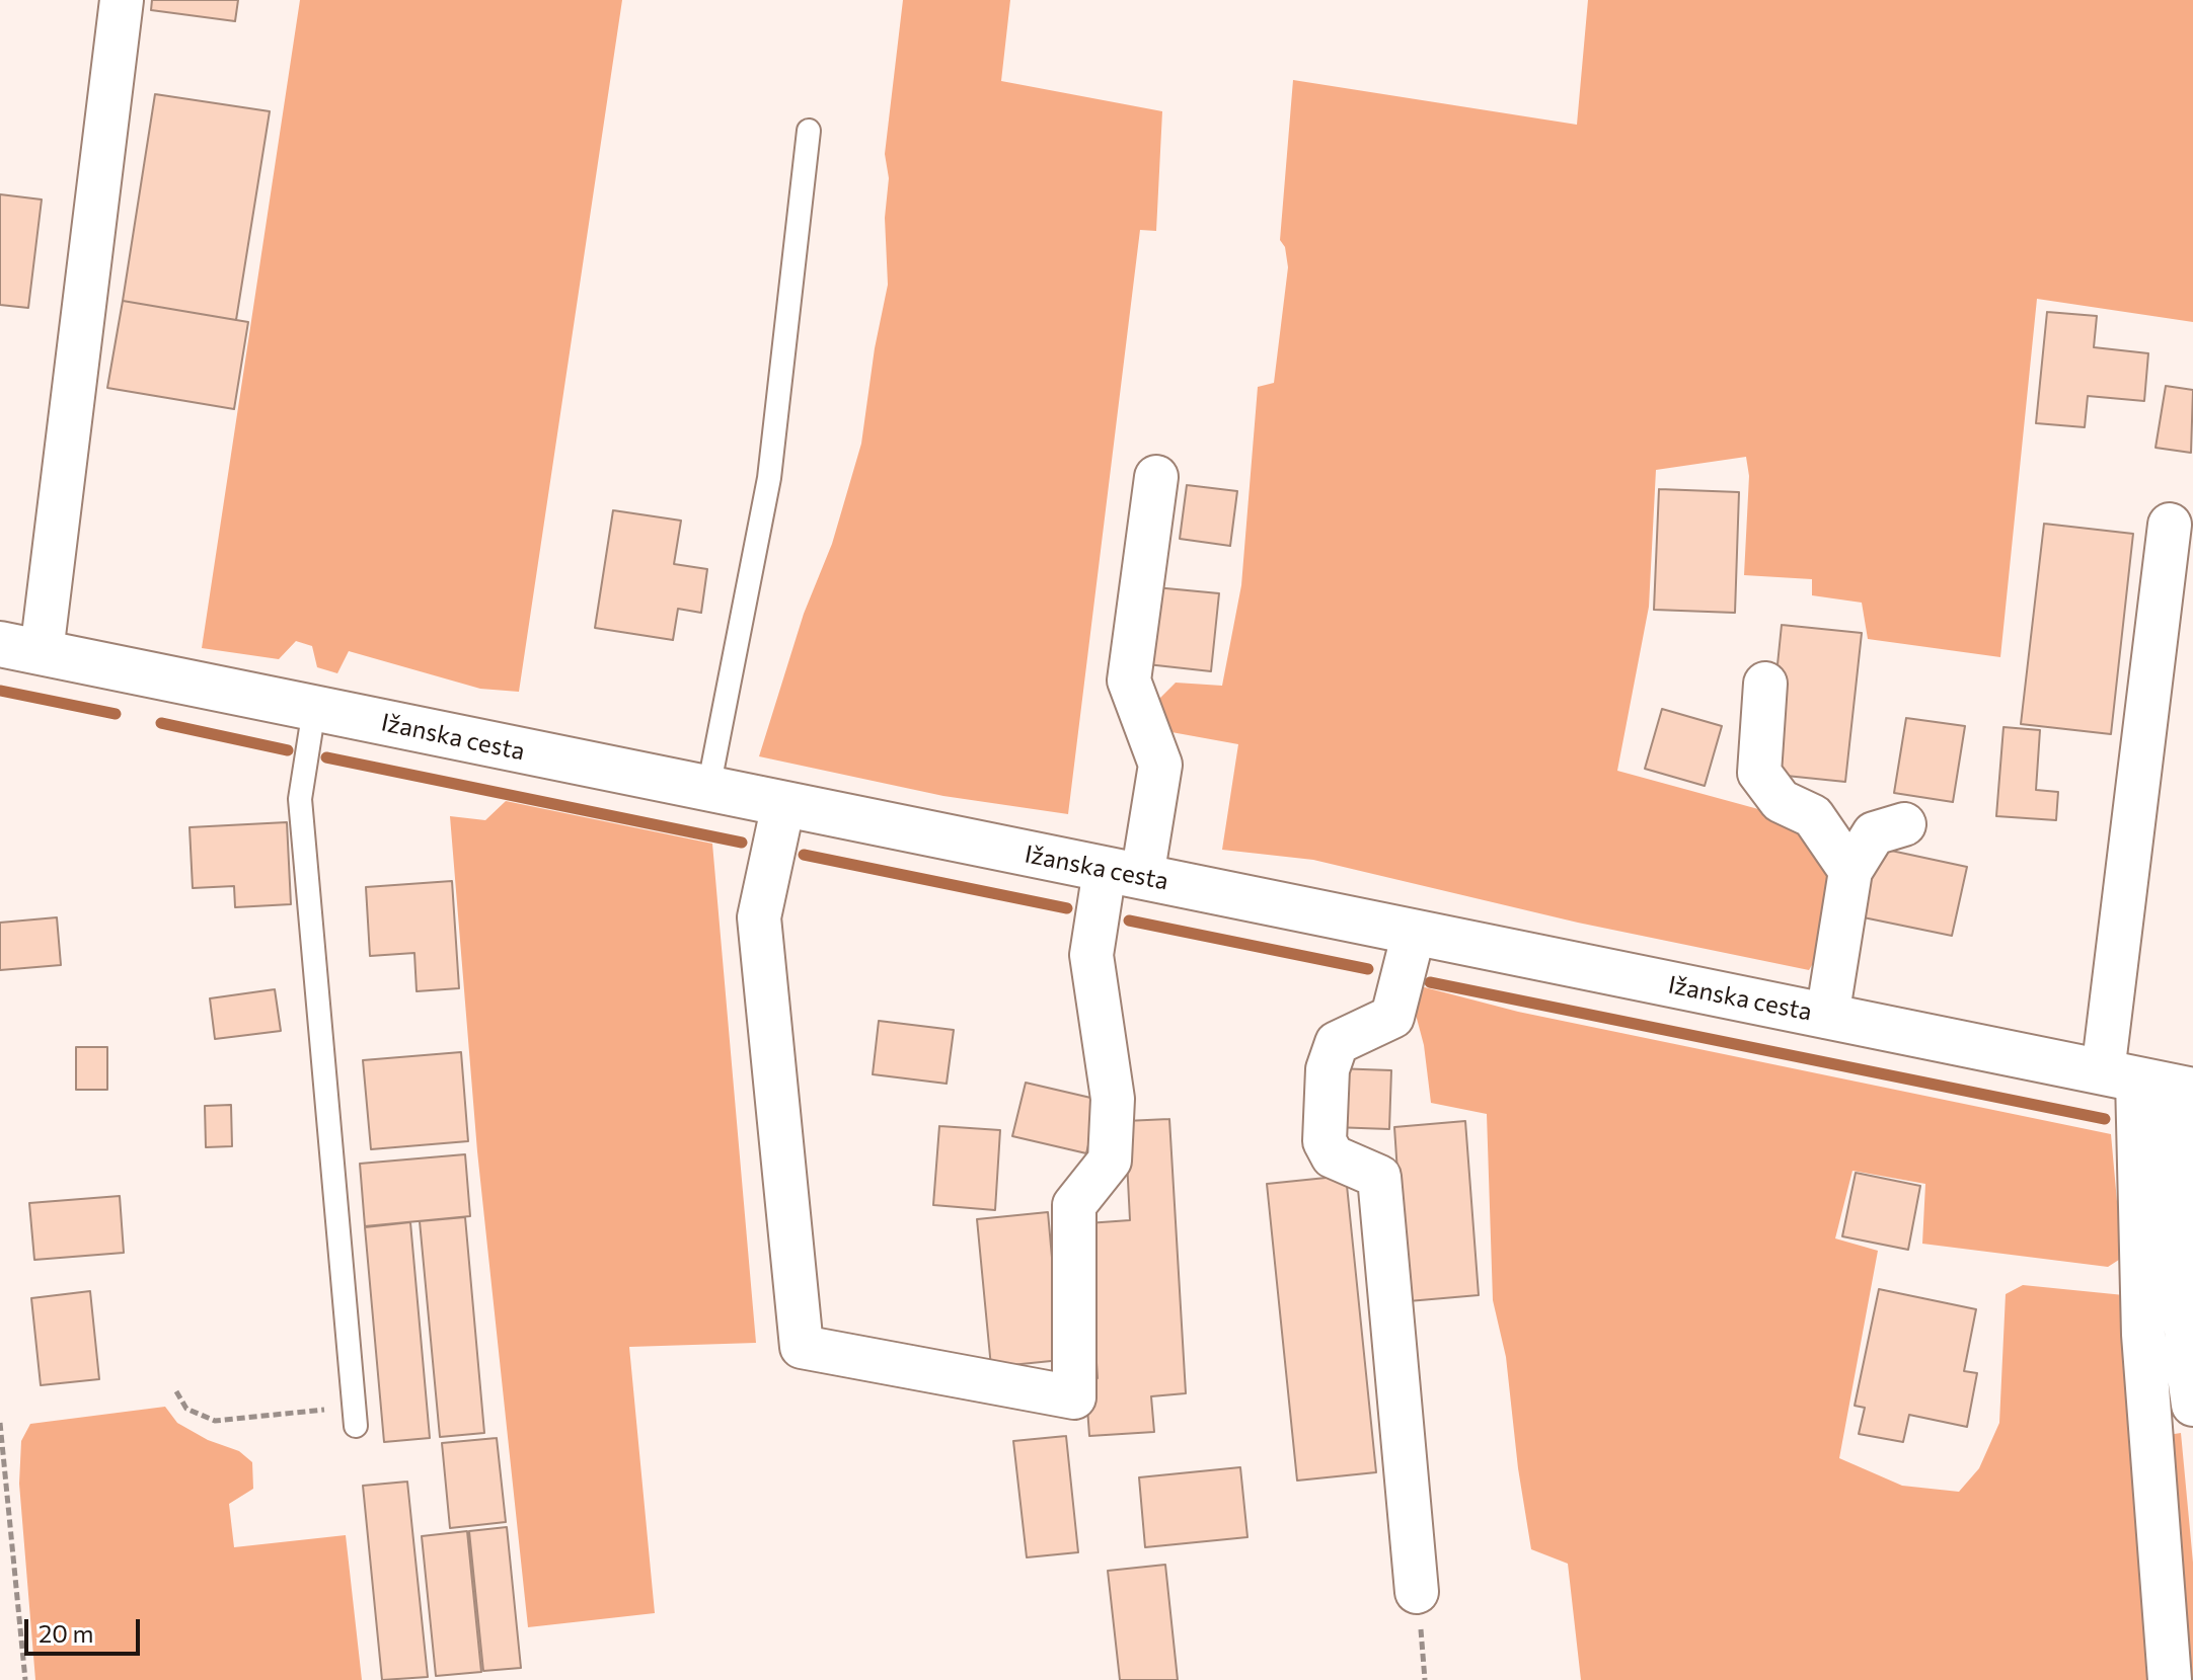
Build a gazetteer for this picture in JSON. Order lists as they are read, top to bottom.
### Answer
{
  "streets": {
    "street": ["Ižanska cesta"]
  },
  "scale_bar": "20 m"
}
